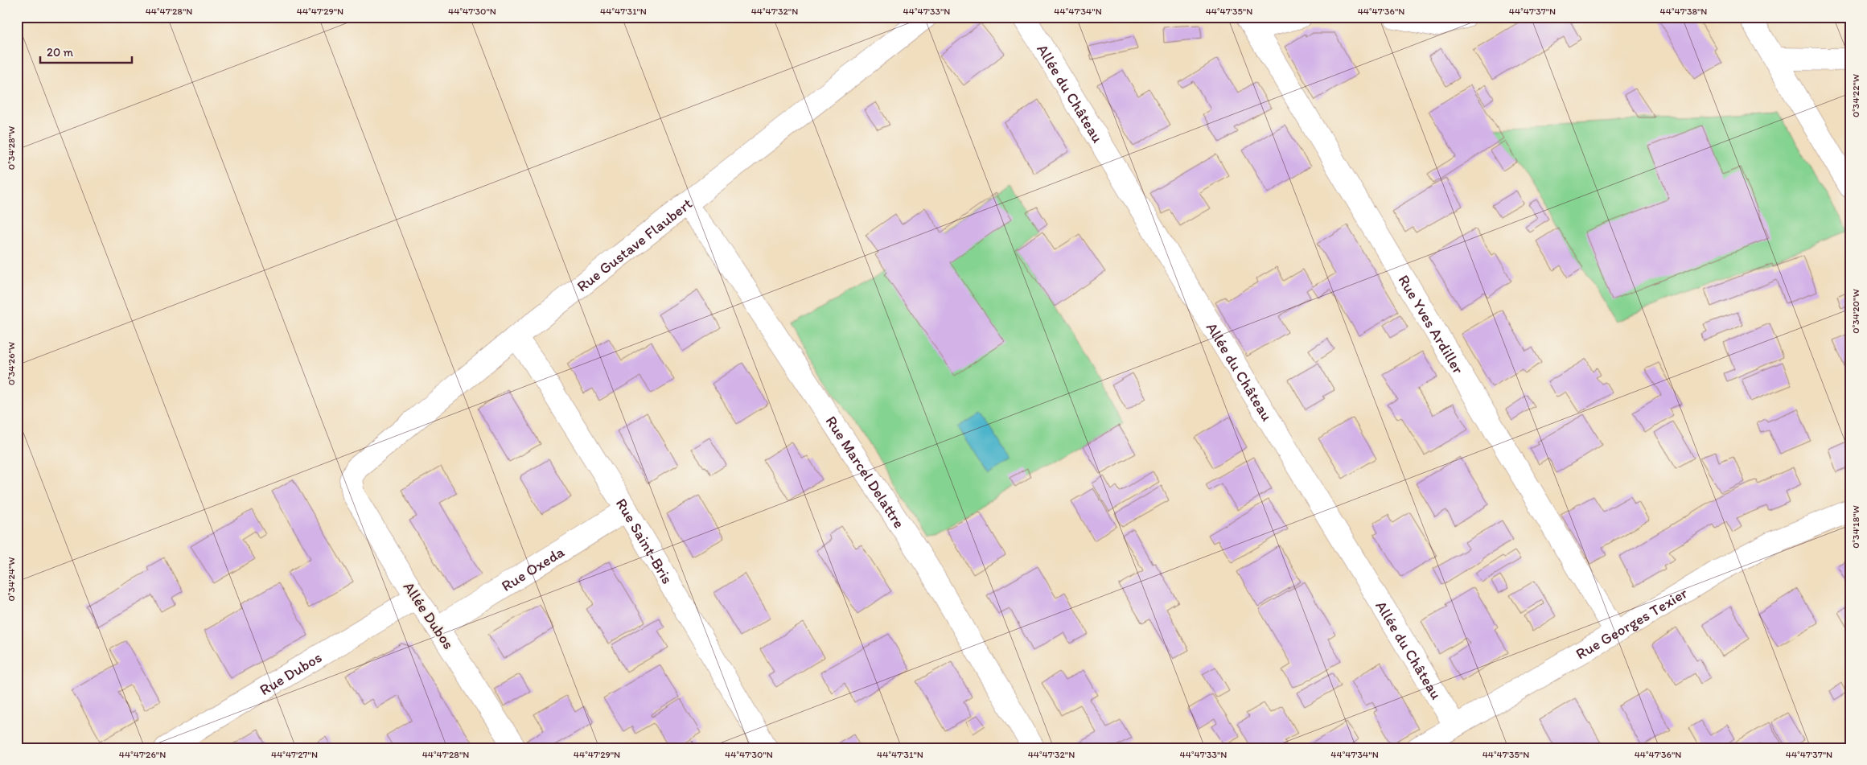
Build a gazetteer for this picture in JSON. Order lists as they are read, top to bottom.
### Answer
{
  "streets": {
    "street": [
      "Allée du Château",
      "Rue Gustave Flaubert",
      "Rue Yves Ardiller",
      "Rue Marcel Delattre",
      "Rue Saint-Bris",
      "Rue Oxeda",
      "Allée Dubos",
      "Rue Georges Texier",
      "Rue Dubos"
    ]
  },
  "crossings": [
    ["Allée du Château", "Rue Georges Texier"],
    ["Rue Gustave Flaubert", "Rue Marcel Delattre"],
    ["Rue Gustave Flaubert", "Rue Saint-Bris"],
    ["Rue Gustave Flaubert", "Allée Dubos"],
    ["Rue Yves Ardiller", "Rue Georges Texier"],
    ["Rue Saint-Bris", "Rue Oxeda"],
    ["Rue Oxeda", "Allée Dubos"],
    ["Allée Dubos", "Rue Dubos"]
  ],
  "scale_bar": "20 m",
  "coordinates": [
    "44°47'28\"N",
    "44°47'29\"N",
    "44°47'30\"N",
    "44°47'31\"N",
    "44°47'32\"N",
    "44°47'33\"N",
    "44°47'34\"N",
    "44°47'35\"N",
    "44°47'36\"N",
    "44°47'37\"N",
    "44°47'38\"N",
    "0°34'22\"W",
    "0°34'28\"W",
    "0°34'20\"W",
    "0°34'26\"W",
    "0°34'18\"W",
    "0°34'24\"W",
    "44°47'26\"N",
    "44°47'27\"N"
  ]
}
